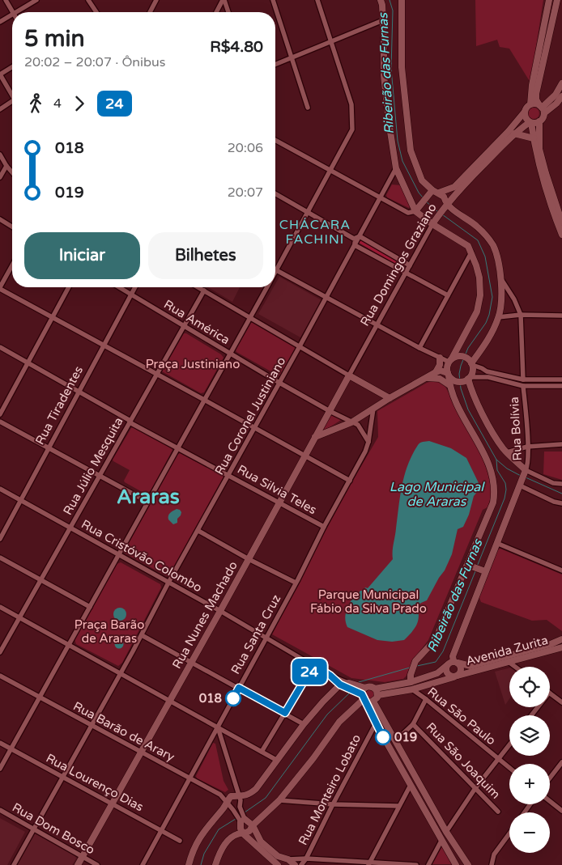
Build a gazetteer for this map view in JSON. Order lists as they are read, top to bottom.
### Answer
{
  "streets": {
    "main road": ["Rua Domingos Graziano", "Rua Nunes Machado", "Avenida Zurita"],
    "street": [
      "Rua América",
      "Rua Tiradentes",
      "Rua Coronel Justiniano",
      "Rua Bolívia",
      "Rua Júlio Mesquita",
      "Rua Silvia Teles",
      "Rua Cristóvão Colombo",
      "Rua Santa Cruz",
      "Rua São Paulo",
      "Rua Barão de Arary",
      "Rua São Joaquim",
      "Rua Lourenço Dias",
      "Rua Monteiro Lobato",
      "Rua Dom Bosco"
    ]
  },
  "crossings": [
    ["Rua Domingos Graziano", "Rua Nunes Machado"],
    ["Rua América", "Rua Tiradentes"],
    ["Rua América", "Rua Coronel Justiniano"],
    ["Rua América", "Rua Júlio Mesquita"],
    ["Rua América", "Rua Nunes Machado"],
    ["Rua América", "Rua Santa Cruz"],
    ["Rua Tiradentes", "Rua Silvia Teles"],
    ["Rua Tiradentes", "Rua Cristóvão Colombo"],
    ["Rua Coronel Justiniano", "Rua Silvia Teles"],
    ["Rua Coronel Justiniano", "Rua Cristóvão Colombo"],
    ["Rua Coronel Justiniano", "Rua Barão de Arary"],
    ["Rua Coronel Justiniano", "Rua Lourenço Dias"],
    ["Rua Coronel Justiniano", "Rua Dom Bosco"],
    ["Rua Júlio Mesquita", "Rua Silvia Teles"],
    ["Rua Júlio Mesquita", "Rua Cristóvão Colombo"],
    ["Rua Silvia Teles", "Rua Nunes Machado"],
    ["Rua Silvia Teles", "Rua Santa Cruz"],
    ["Rua Cristóvão Colombo", "Rua Nunes Machado"],
    ["Rua Cristóvão Colombo", "Rua Santa Cruz"],
    ["Rua Nunes Machado", "Rua Barão de Arary"],
    ["Rua Nunes Machado", "Rua Lourenço Dias"],
    ["Rua Nunes Machado", "Rua Dom Bosco"],
    ["Rua Santa Cruz", "Rua Barão de Arary"],
    ["Rua Santa Cruz", "Rua Lourenço Dias"],
    ["Avenida Zurita", "Rua São Paulo"]
  ],
  "districts": ["CHÁCARA FACHINI", "Araras"],
  "water": ["Ribeirão das Furnas", "Lago Municipal de Araras"],
  "parks": ["Praça Justiniano", "Parque Municipal Fábio da Silva Prado", "Praça Barão de Araras"],
  "places": ["018", "019"],
  "lines": ["bus line 24"],
  "page": {
    "on_map": "24",
    "heading": ["5 min", "20:02 – 20:07 · Ônibus", "R$4.80"],
    "legs": ["4", "24"],
    "list": [
      {
        "name": "018",
        "value": "20:06"
      },
      {
        "name": "019",
        "value": "20:07"
      }
    ],
    "buttons": ["Iniciar", "Bilhetes"],
    "map_buttons": ["+", "−"]
  }
}
